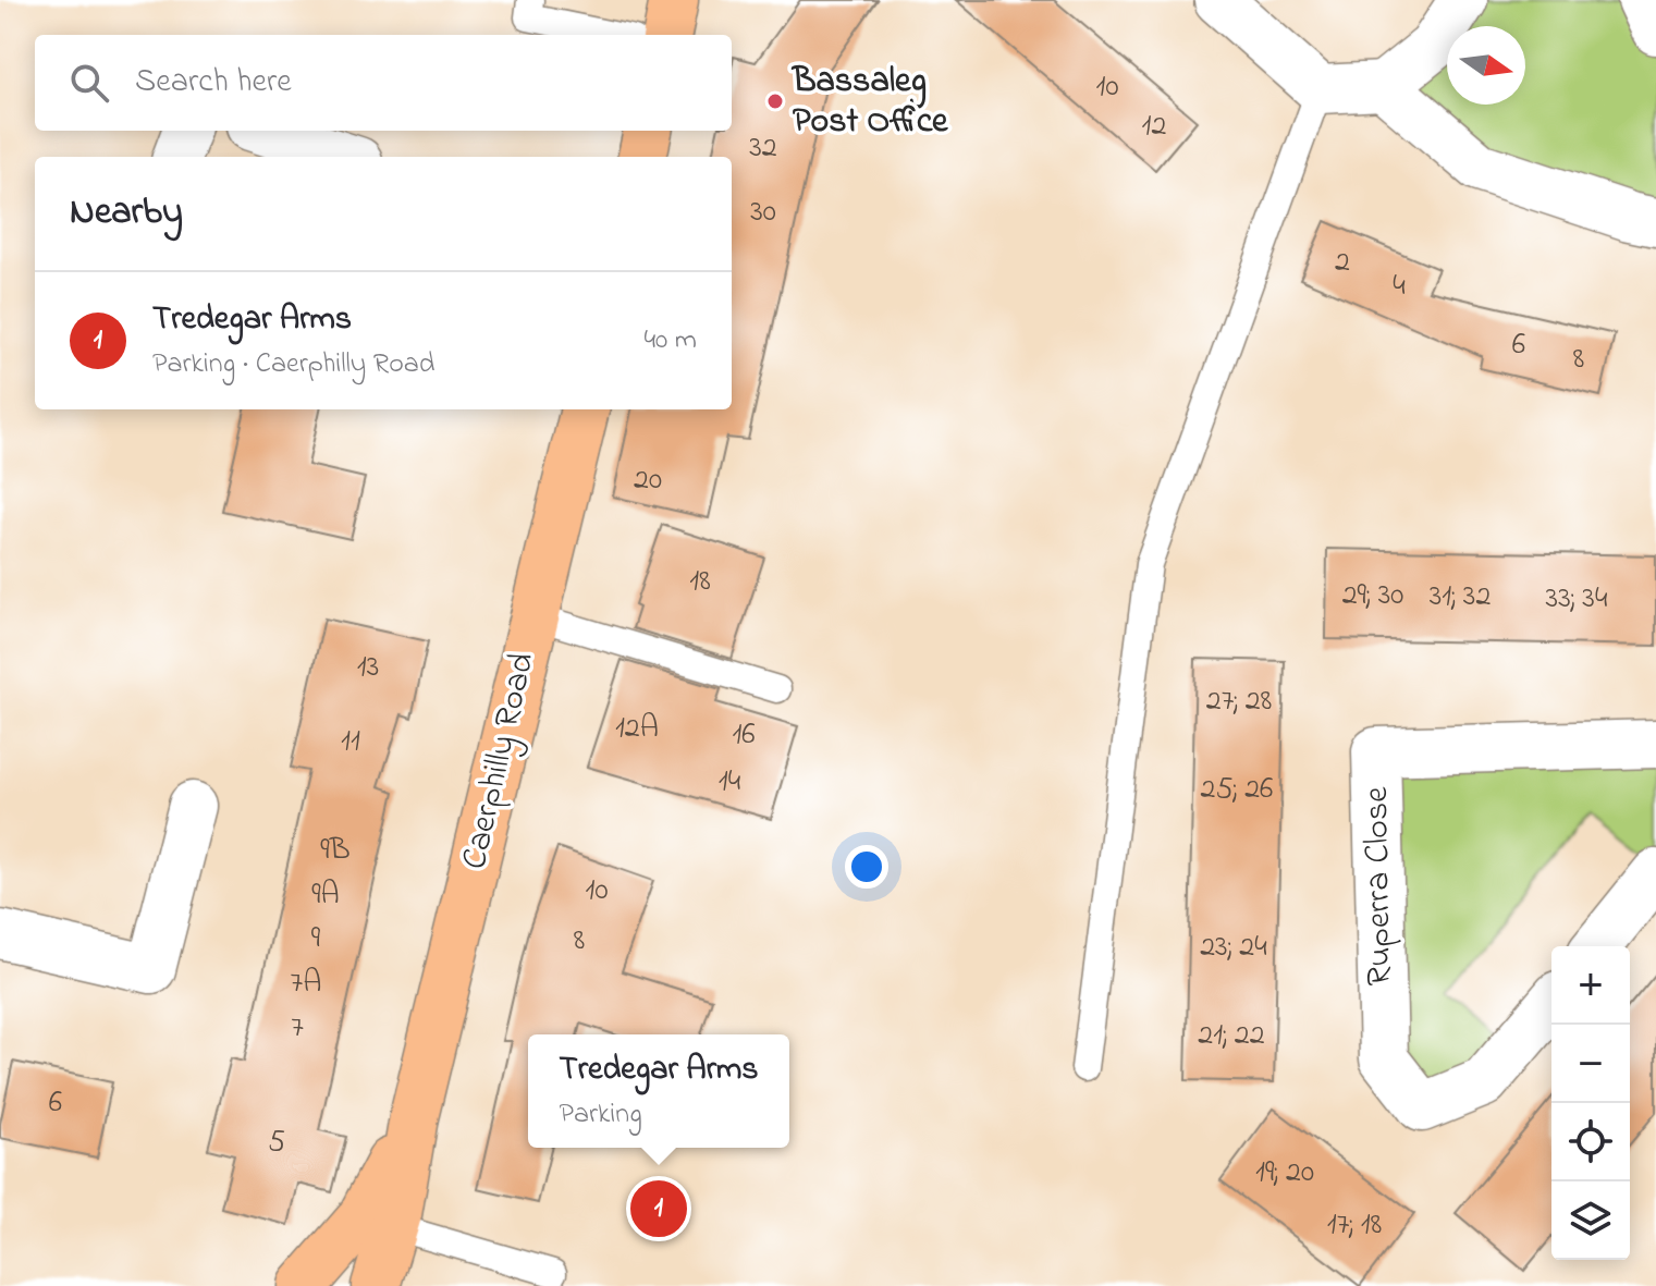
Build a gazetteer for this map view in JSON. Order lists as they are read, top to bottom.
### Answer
{
  "streets": {
    "main road": ["Caerphilly Road"],
    "street": ["Ruperra Close"]
  },
  "places": ["Bassaleg Post Office"],
  "house_numbers": [
    "10",
    "12",
    "32",
    "30",
    "2",
    "4",
    "6",
    "8",
    "20",
    "18",
    "29; 30",
    "31; 32",
    "33; 34",
    "13",
    "27; 28",
    "12A",
    "16",
    "11",
    "14",
    "25; 26",
    "9B",
    "10",
    "9A",
    "9",
    "8",
    "23; 24",
    "7A",
    "7",
    "21; 22",
    "6",
    "5",
    "19; 20",
    "17; 18"
  ],
  "north": "right",
  "page": {
    "search": "Search here",
    "heading": "Nearby",
    "list": [
      {
        "mark": "1",
        "name": "Tredegar Arms",
        "note": "Parking · Caerphilly Road",
        "value": "40 m"
      }
    ],
    "map_buttons": ["+", "−"],
    "popup": ["Tredegar Arms", "Parking"],
    "pins": "1"
  }
}
